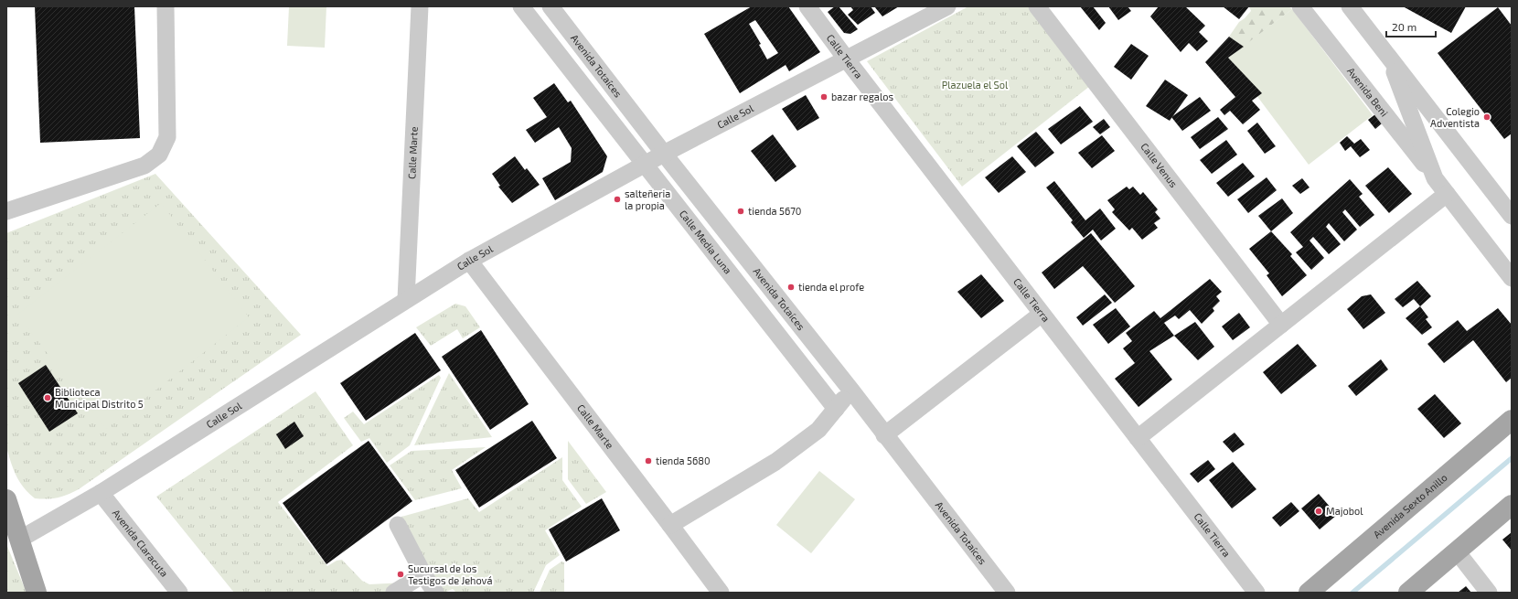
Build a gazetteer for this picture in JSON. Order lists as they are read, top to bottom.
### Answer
{
  "streets": {
    "main road": ["Avenida Sexto Anillo"],
    "street": [
      "Calle Tierra",
      "Avenida Totaíces",
      "Avenida Beni",
      "Calle Sol",
      "Calle Marte",
      "Calle Venus",
      "Calle Media Luna",
      "Avenida Claracuta"
    ]
  },
  "crossings": [
    ["Calle Tierra", "Calle Sol"],
    ["Avenida Totaíces", "Calle Sol"],
    ["Calle Sol", "Calle Marte"],
    ["Calle Sol", "Calle Media Luna"],
    ["Calle Sol", "Avenida Claracuta"]
  ],
  "parks": ["Plazuela el Sol"],
  "places": [
    "bazar regalos",
    "Colegio Adventista",
    "salteñeria la propia",
    "tienda 5670",
    "tienda el profe",
    "Biblioteca Municipal Distrito 5",
    "tienda 5680",
    "Majobol",
    "Sucursal de los Testigos de Jehová"
  ],
  "scale_bar": "20 m"
}
